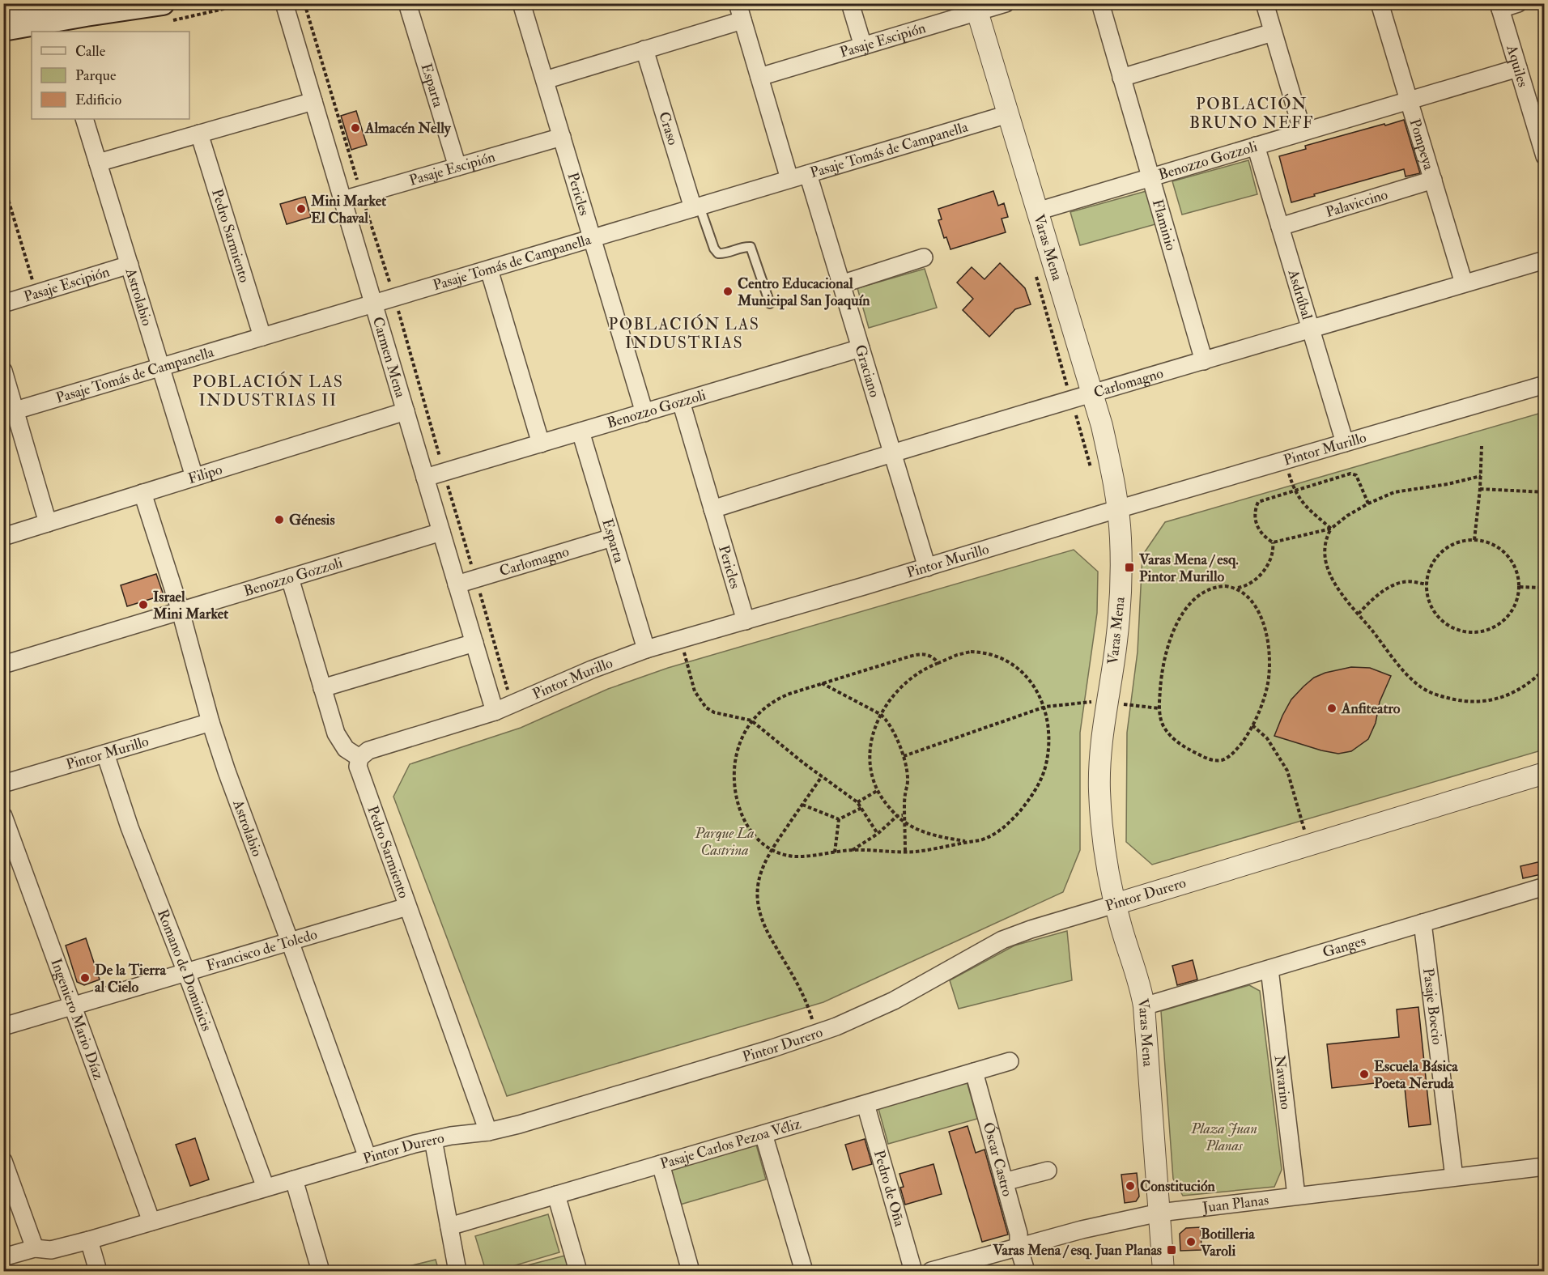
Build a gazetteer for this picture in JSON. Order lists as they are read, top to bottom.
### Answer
{
  "streets": {
    "street": [
      "Pasaje Escipión",
      "Aquiles",
      "Esparta",
      "Craso",
      "Pompeya",
      "Pasaje Tomás de Campanella",
      "Benozzo Gozzoli",
      "Pericles",
      "Palaviccino",
      "Flaminio",
      "Pedro Sarmiento",
      "Varas Mena",
      "Asdrúbal",
      "Astrolabio",
      "Carmen Mena",
      "Graciano",
      "Carlomagno",
      "Pintor Murillo",
      "Filipo",
      "Pintor Durero",
      "Ganges",
      "Francisco de Toledo",
      "Romano de Dominicis",
      "Pasaje Boecio",
      "Ingeniero Mario Díaz",
      "Navarino",
      "Pasaje Carlos Pezoa Véliz",
      "Óscar Castro",
      "Pedro de Oña",
      "Juan Planas"
    ]
  },
  "crossings": [
    ["Pasaje Escipión", "Esparta"],
    ["Pasaje Escipión", "Pericles"],
    ["Pasaje Escipión", "Varas Mena"],
    ["Pasaje Escipión", "Astrolabio"],
    ["Pasaje Escipión", "Carmen Mena"],
    ["Aquiles", "Benozzo Gozzoli"],
    ["Esparta", "Benozzo Gozzoli"],
    ["Esparta", "Carlomagno"],
    ["Esparta", "Pintor Murillo"],
    ["Craso", "Pasaje Tomás de Campanella"],
    ["Pompeya", "Benozzo Gozzoli"],
    ["Pompeya", "Palaviccino"],
    ["Pompeya", "Carlomagno"],
    ["Pasaje Tomás de Campanella", "Pericles"],
    ["Pasaje Tomás de Campanella", "Pedro Sarmiento"],
    ["Pasaje Tomás de Campanella", "Varas Mena"],
    ["Pasaje Tomás de Campanella", "Astrolabio"],
    ["Pasaje Tomás de Campanella", "Carmen Mena"],
    ["Pasaje Tomás de Campanella", "Graciano"],
    ["Benozzo Gozzoli", "Pericles"],
    ["Benozzo Gozzoli", "Flaminio"],
    ["Benozzo Gozzoli", "Varas Mena"],
    ["Benozzo Gozzoli", "Asdrúbal"],
    ["Benozzo Gozzoli", "Astrolabio"],
    ["Benozzo Gozzoli", "Carmen Mena"],
    ["Benozzo Gozzoli", "Graciano"],
    ["Pericles", "Carlomagno"],
    ["Pericles", "Pintor Murillo"],
    ["Palaviccino", "Asdrúbal"],
    ["Flaminio", "Carlomagno"],
    ["Pedro Sarmiento", "Pintor Murillo"],
    ["Pedro Sarmiento", "Pintor Durero"],
    ["Pedro Sarmiento", "Francisco de Toledo"],
    ["Varas Mena", "Carlomagno"],
    ["Varas Mena", "Pintor Murillo"],
    ["Varas Mena", "Pintor Durero"],
    ["Varas Mena", "Ganges"],
    ["Varas Mena", "Juan Planas"],
    ["Asdrúbal", "Carlomagno"],
    ["Asdrúbal", "Pintor Murillo"],
    ["Astrolabio", "Pintor Murillo"],
    ["Astrolabio", "Filipo"],
    ["Astrolabio", "Pintor Durero"],
    ["Astrolabio", "Francisco de Toledo"],
    ["Carmen Mena", "Carlomagno"],
    ["Carmen Mena", "Pintor Murillo"],
    ["Carmen Mena", "Filipo"],
    ["Graciano", "Carlomagno"],
    ["Graciano", "Pintor Murillo"],
    ["Pintor Murillo", "Romano de Dominicis"],
    ["Pintor Durero", "Romano de Dominicis"],
    ["Pintor Durero", "Ingeniero Mario Díaz"],
    ["Ganges", "Pasaje Boecio"],
    ["Ganges", "Navarino"],
    ["Francisco de Toledo", "Romano de Dominicis"],
    ["Francisco de Toledo", "Ingeniero Mario Díaz"],
    ["Pasaje Boecio", "Juan Planas"],
    ["Navarino", "Juan Planas"],
    ["Pasaje Carlos Pezoa Véliz", "Óscar Castro"],
    ["Pasaje Carlos Pezoa Véliz", "Pedro de Oña"],
    ["Óscar Castro", "Juan Planas"]
  ],
  "districts": ["POBLACIÓN BRUNO NEFF", "POBLACIÓN LAS INDUSTRIAS", "POBLACIÓN LAS INDUSTRIAS II"],
  "parks": ["Parque La Castrina", "Plaza Juan Planas"],
  "places": {
    "other": [
      "Almacén Nelly",
      "Mini Market El Chaval",
      "Centro Educacional Municipal San Joaquín",
      "Génesis",
      "Israel Mini Market",
      "Anfiteatro",
      "De la Tierra al Cielo",
      "Escuela Básica Poeta Neruda",
      "Constitución",
      "Botilleria Varoli"
    ],
    "transit": ["Varas Mena / esq. Pintor Murillo", "Varas Mena / esq. Juan Planas"]
  },
  "legend": ["Calle", "Parque", "Edificio"]
}
